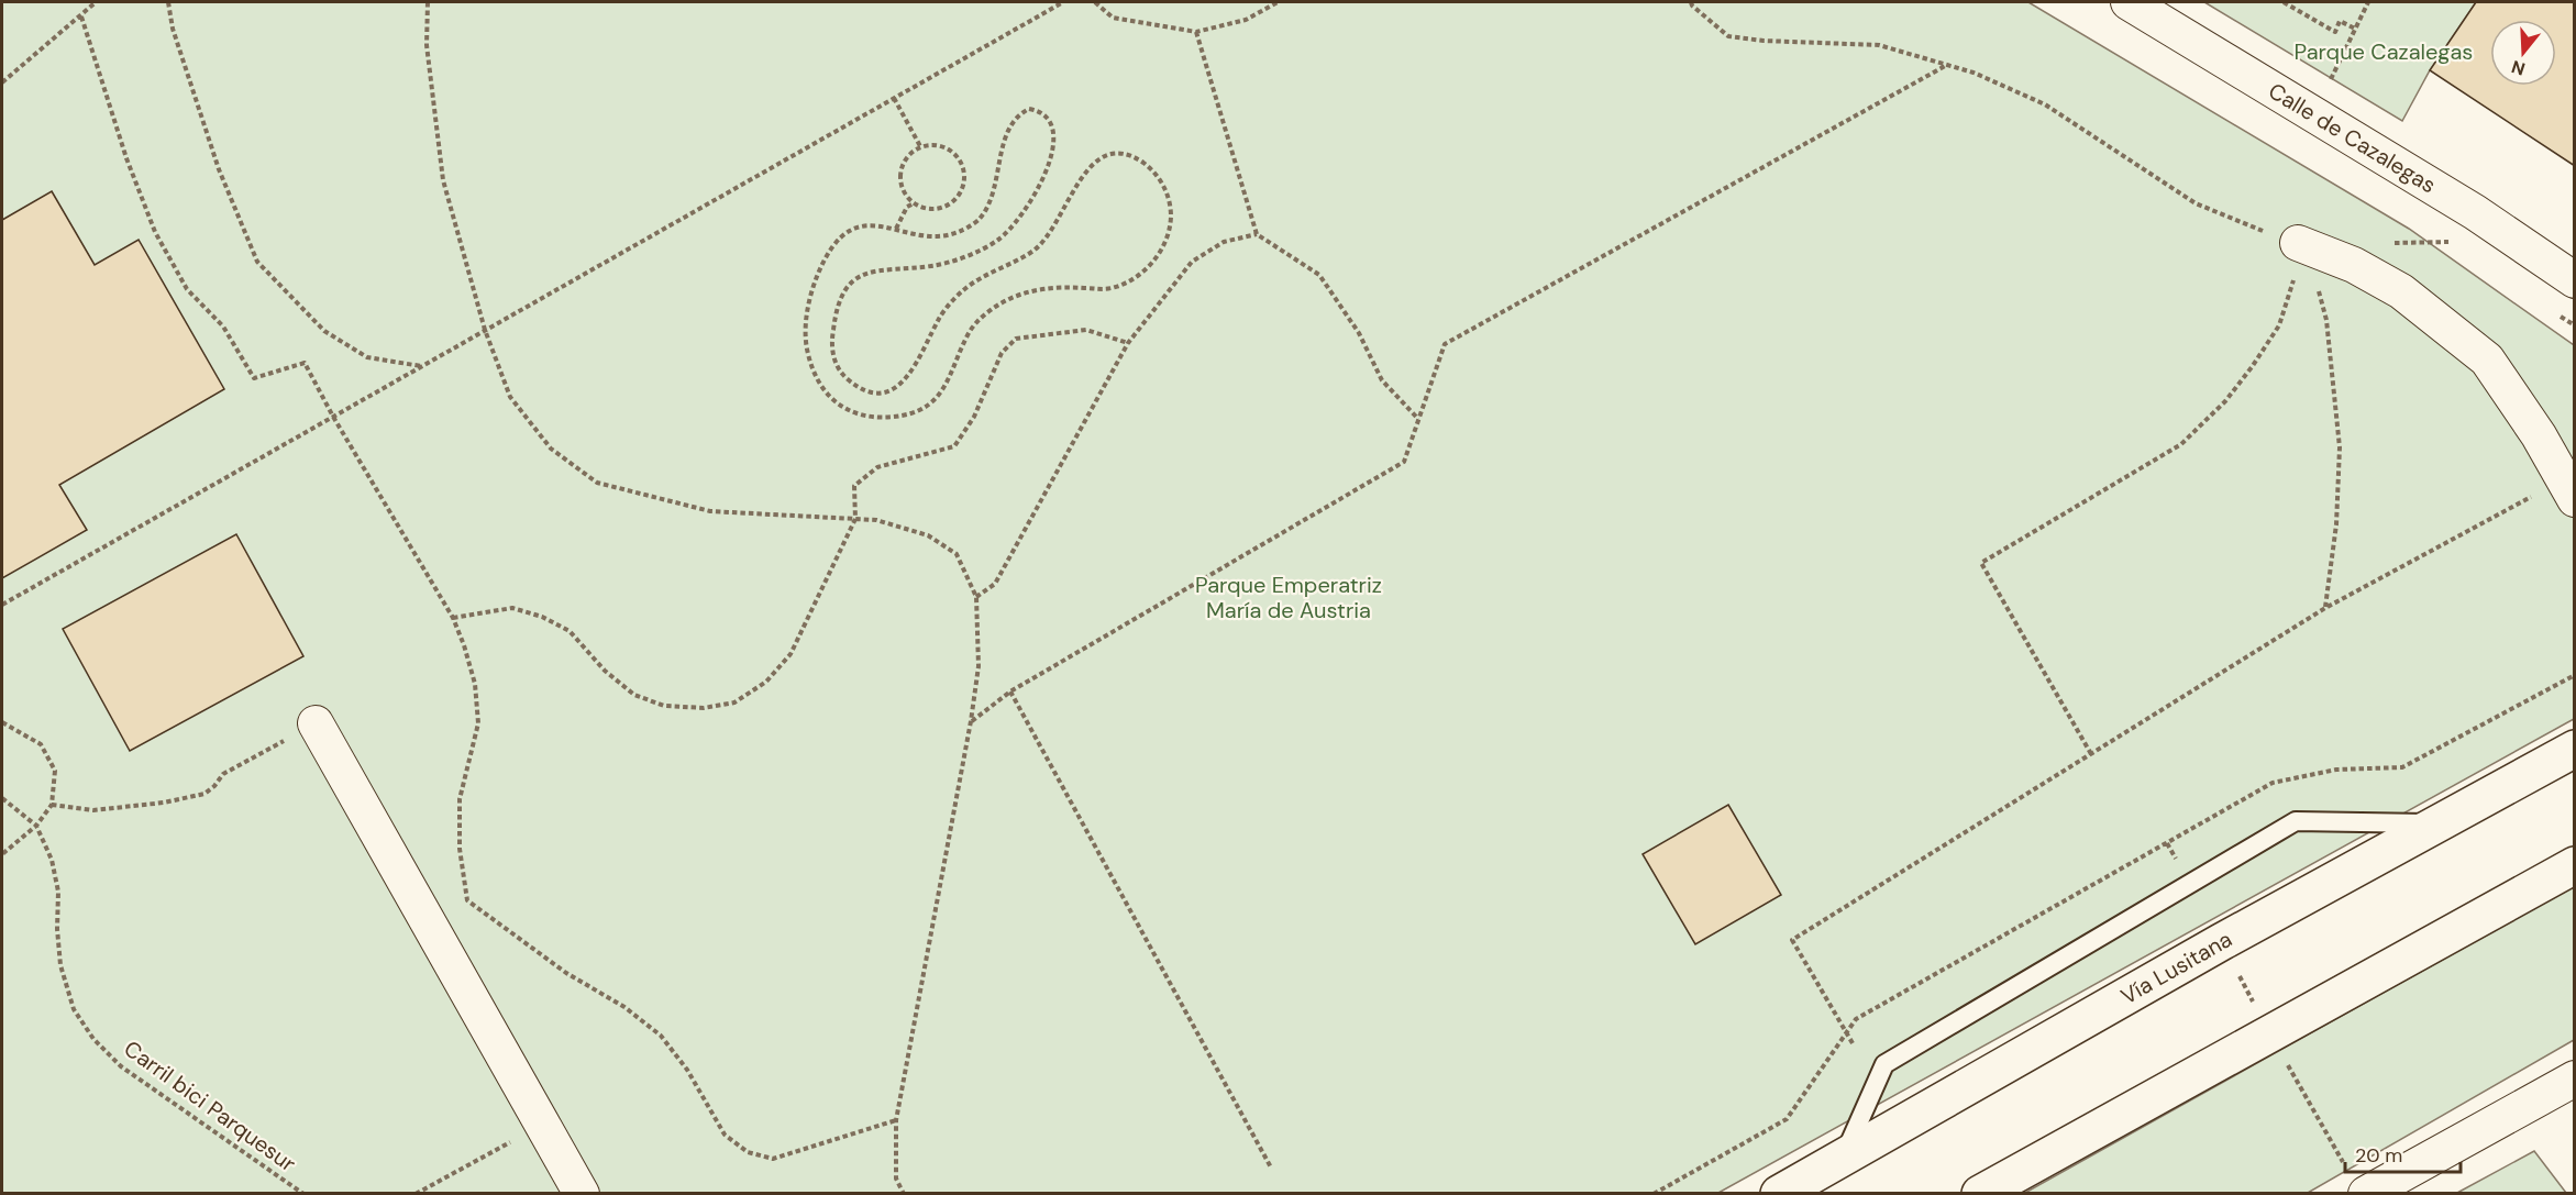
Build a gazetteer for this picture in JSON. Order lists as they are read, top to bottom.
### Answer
{
  "streets": {
    "main road": ["Vía Lusitana"],
    "street": ["Calle de Cazalegas"],
    "path": ["Carril bici Parquesur"]
  },
  "parks": ["Parque Cazalegas", "Parque Emperatriz María de Austria"],
  "scale_bar": "20 m",
  "north": "bottom"
}
